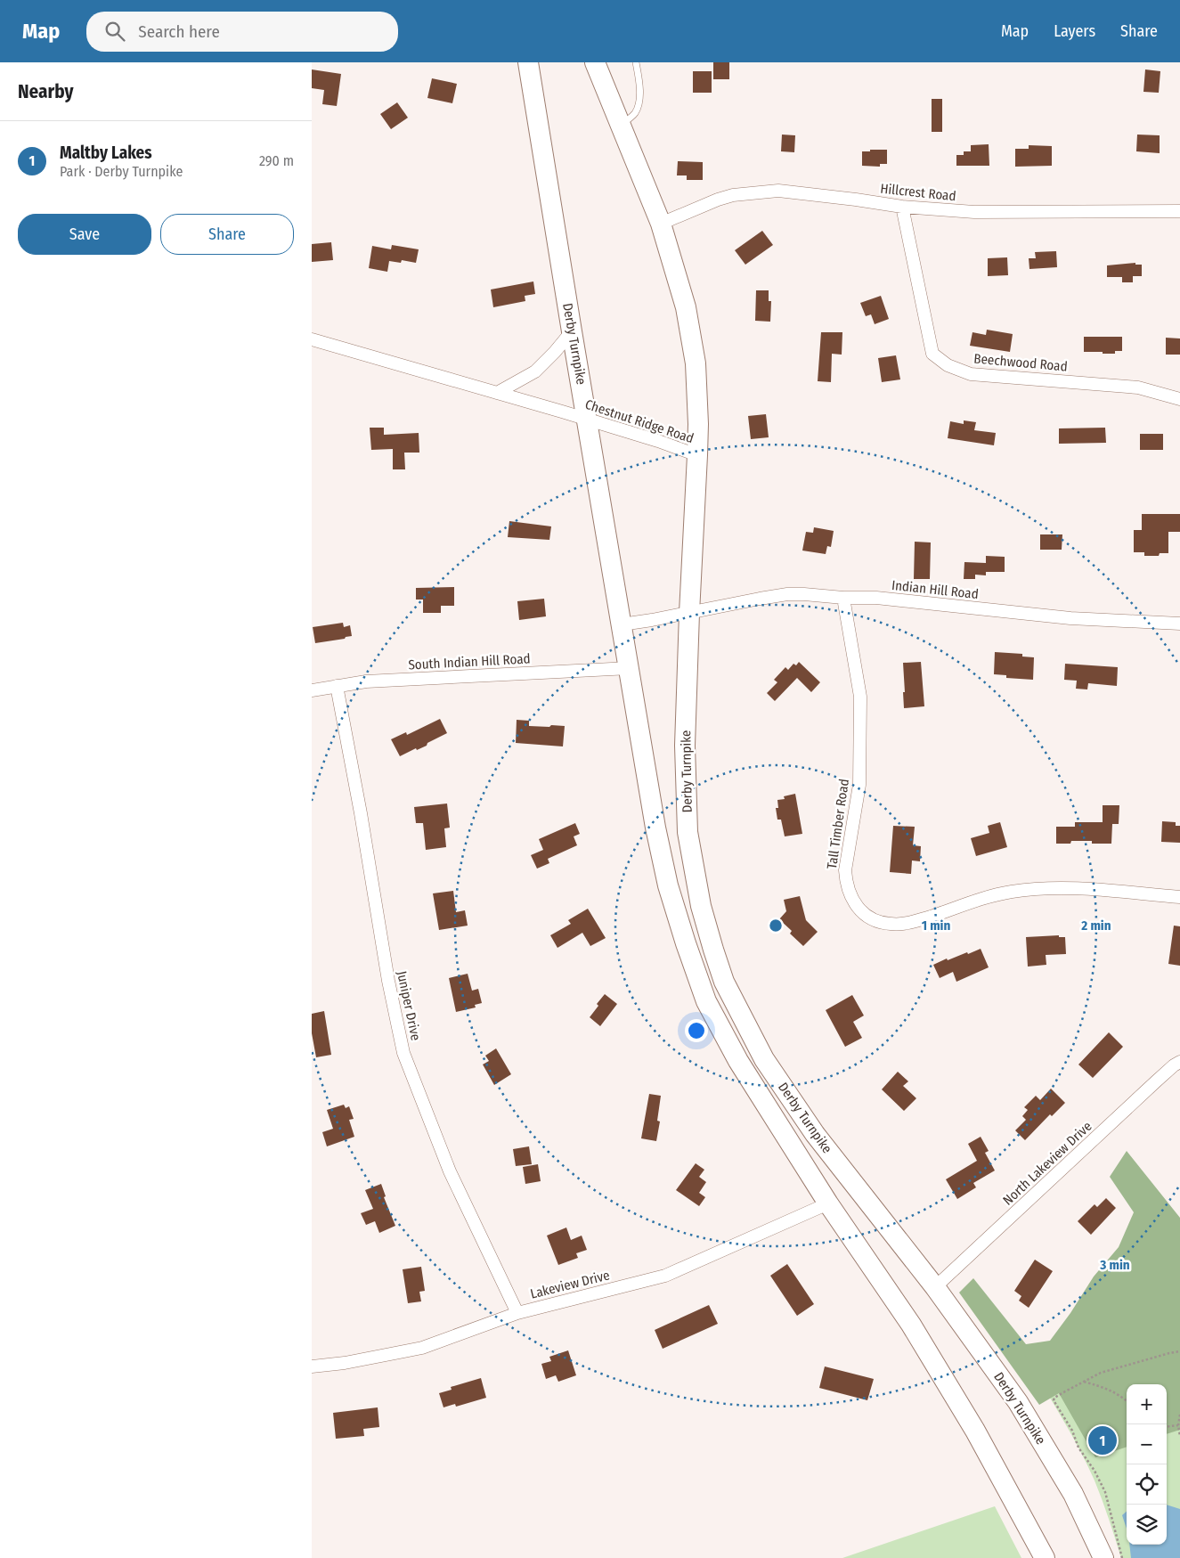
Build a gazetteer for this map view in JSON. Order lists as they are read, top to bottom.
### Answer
{
  "streets": {
    "highway": ["Derby Turnpike"],
    "street": [
      "Hillcrest Road",
      "Beechwood Road",
      "Chestnut Ridge Road",
      "Indian Hill Road",
      "South Indian Hill Road",
      "Tall Timber Road",
      "Juniper Drive",
      "North Lakeview Drive",
      "Lakeview Drive"
    ]
  },
  "crossings": [
    ["Hillcrest Road", "Derby Turnpike"],
    ["Hillcrest Road", "Beechwood Road"],
    ["Derby Turnpike", "Chestnut Ridge Road"],
    ["Derby Turnpike", "Indian Hill Road"],
    ["Derby Turnpike", "South Indian Hill Road"],
    ["Derby Turnpike", "North Lakeview Drive"],
    ["Derby Turnpike", "Lakeview Drive"],
    ["Indian Hill Road", "Tall Timber Road"],
    ["South Indian Hill Road", "Juniper Drive"],
    ["Juniper Drive", "Lakeview Drive"]
  ],
  "page": {
    "header": "Map",
    "search": "Search here",
    "nav": ["Map", "Layers", "Share"],
    "heading": "Nearby",
    "list": [
      {
        "mark": "1",
        "name": "Maltby Lakes",
        "note": "Park · Derby Turnpike",
        "value": "290 m"
      }
    ],
    "buttons": ["Save", "Share"],
    "map_buttons": ["+", "−"],
    "pins": "1"
  },
  "rings": ["1 min", "2 min", "3 min"]
}
